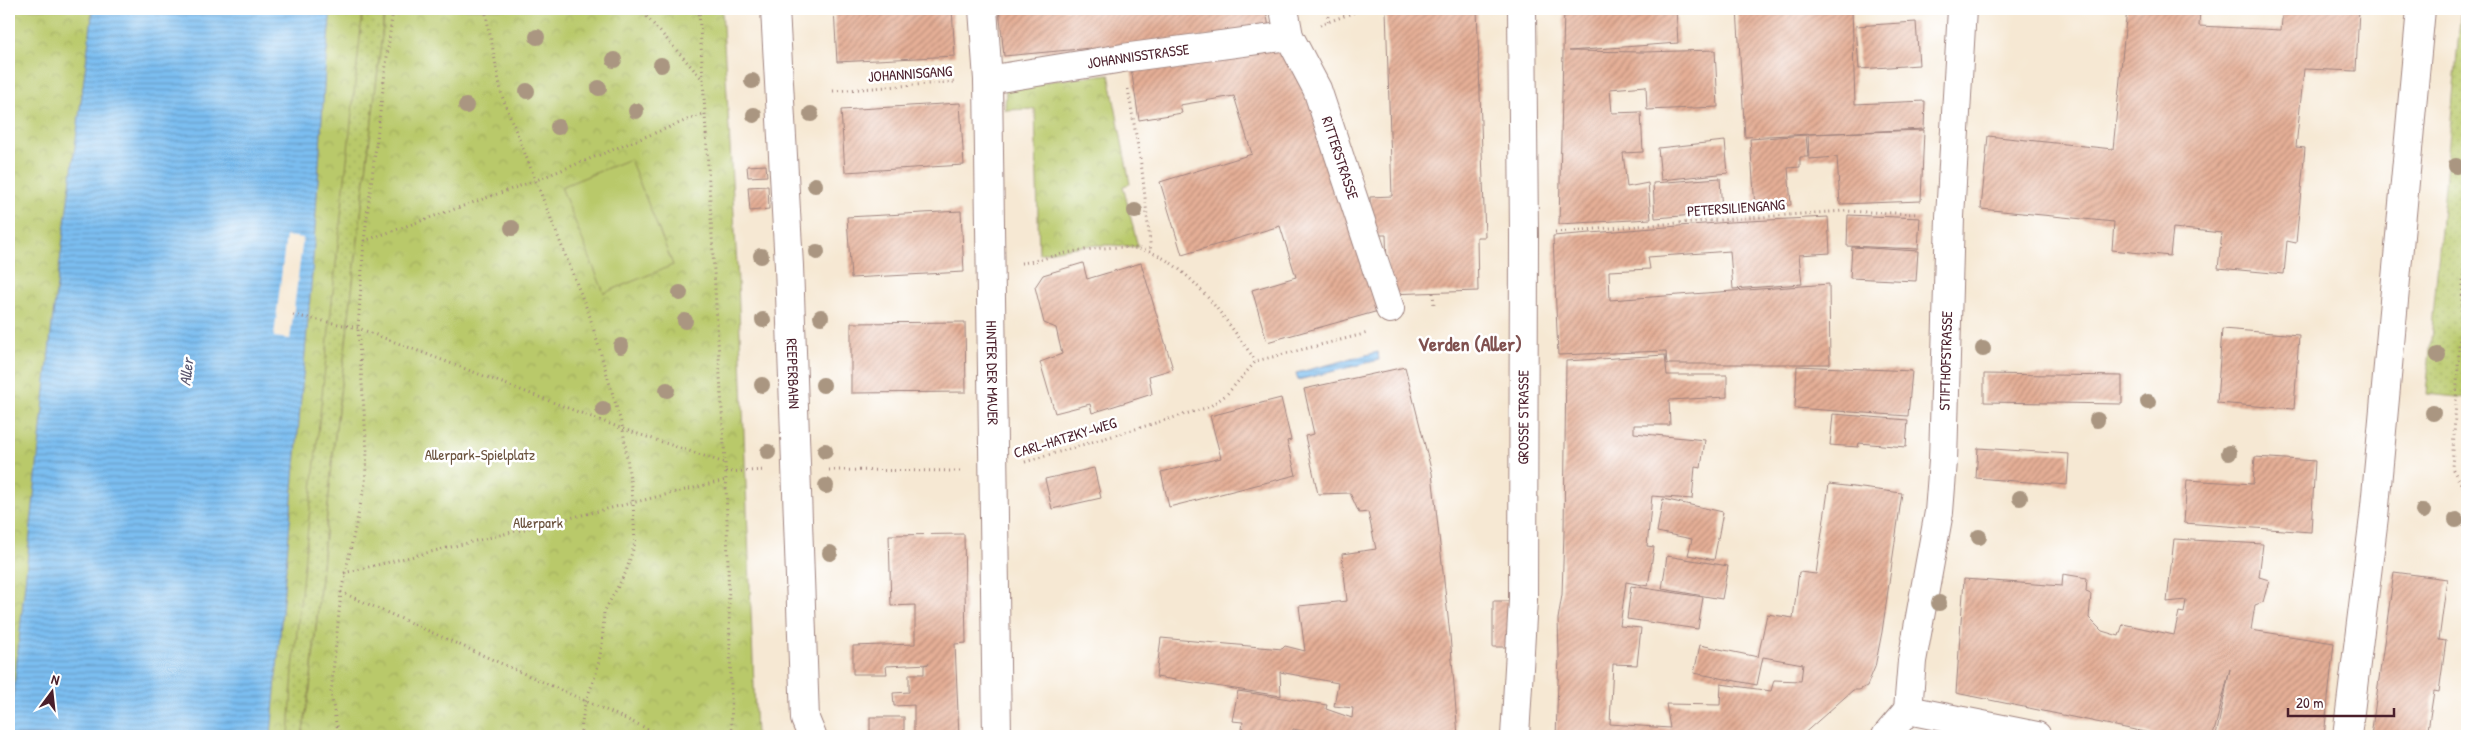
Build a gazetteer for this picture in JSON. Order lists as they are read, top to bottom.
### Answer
{
  "streets": {
    "street": [
      "JOHANNISSTRASSE",
      "RITTERSTRASSE",
      "STIFTHOFSTRASSE",
      "HINTER DER MAUER",
      "REEPERBAHN",
      "GROSSE STRASSE"
    ],
    "path": ["JOHANNISGANG", "PETERSILIENGANG", "CARL-HATZKY-WEG"]
  },
  "crossings": [
    ["JOHANNISSTRASSE", "JOHANNISGANG"],
    ["JOHANNISSTRASSE", "RITTERSTRASSE"],
    ["JOHANNISSTRASSE", "HINTER DER MAUER"],
    ["JOHANNISGANG", "HINTER DER MAUER"],
    ["PETERSILIENGANG", "STIFTHOFSTRASSE"],
    ["PETERSILIENGANG", "GROSSE STRASSE"],
    ["HINTER DER MAUER", "CARL-HATZKY-WEG"],
    ["REEPERBAHN", "CARL-HATZKY-WEG"]
  ],
  "districts": ["Verden (Aller)"],
  "water": ["Aller"],
  "parks": ["Allerpark-Spielplatz", "Allerpark"],
  "scale_bar": "20 m",
  "north": "top"
}
